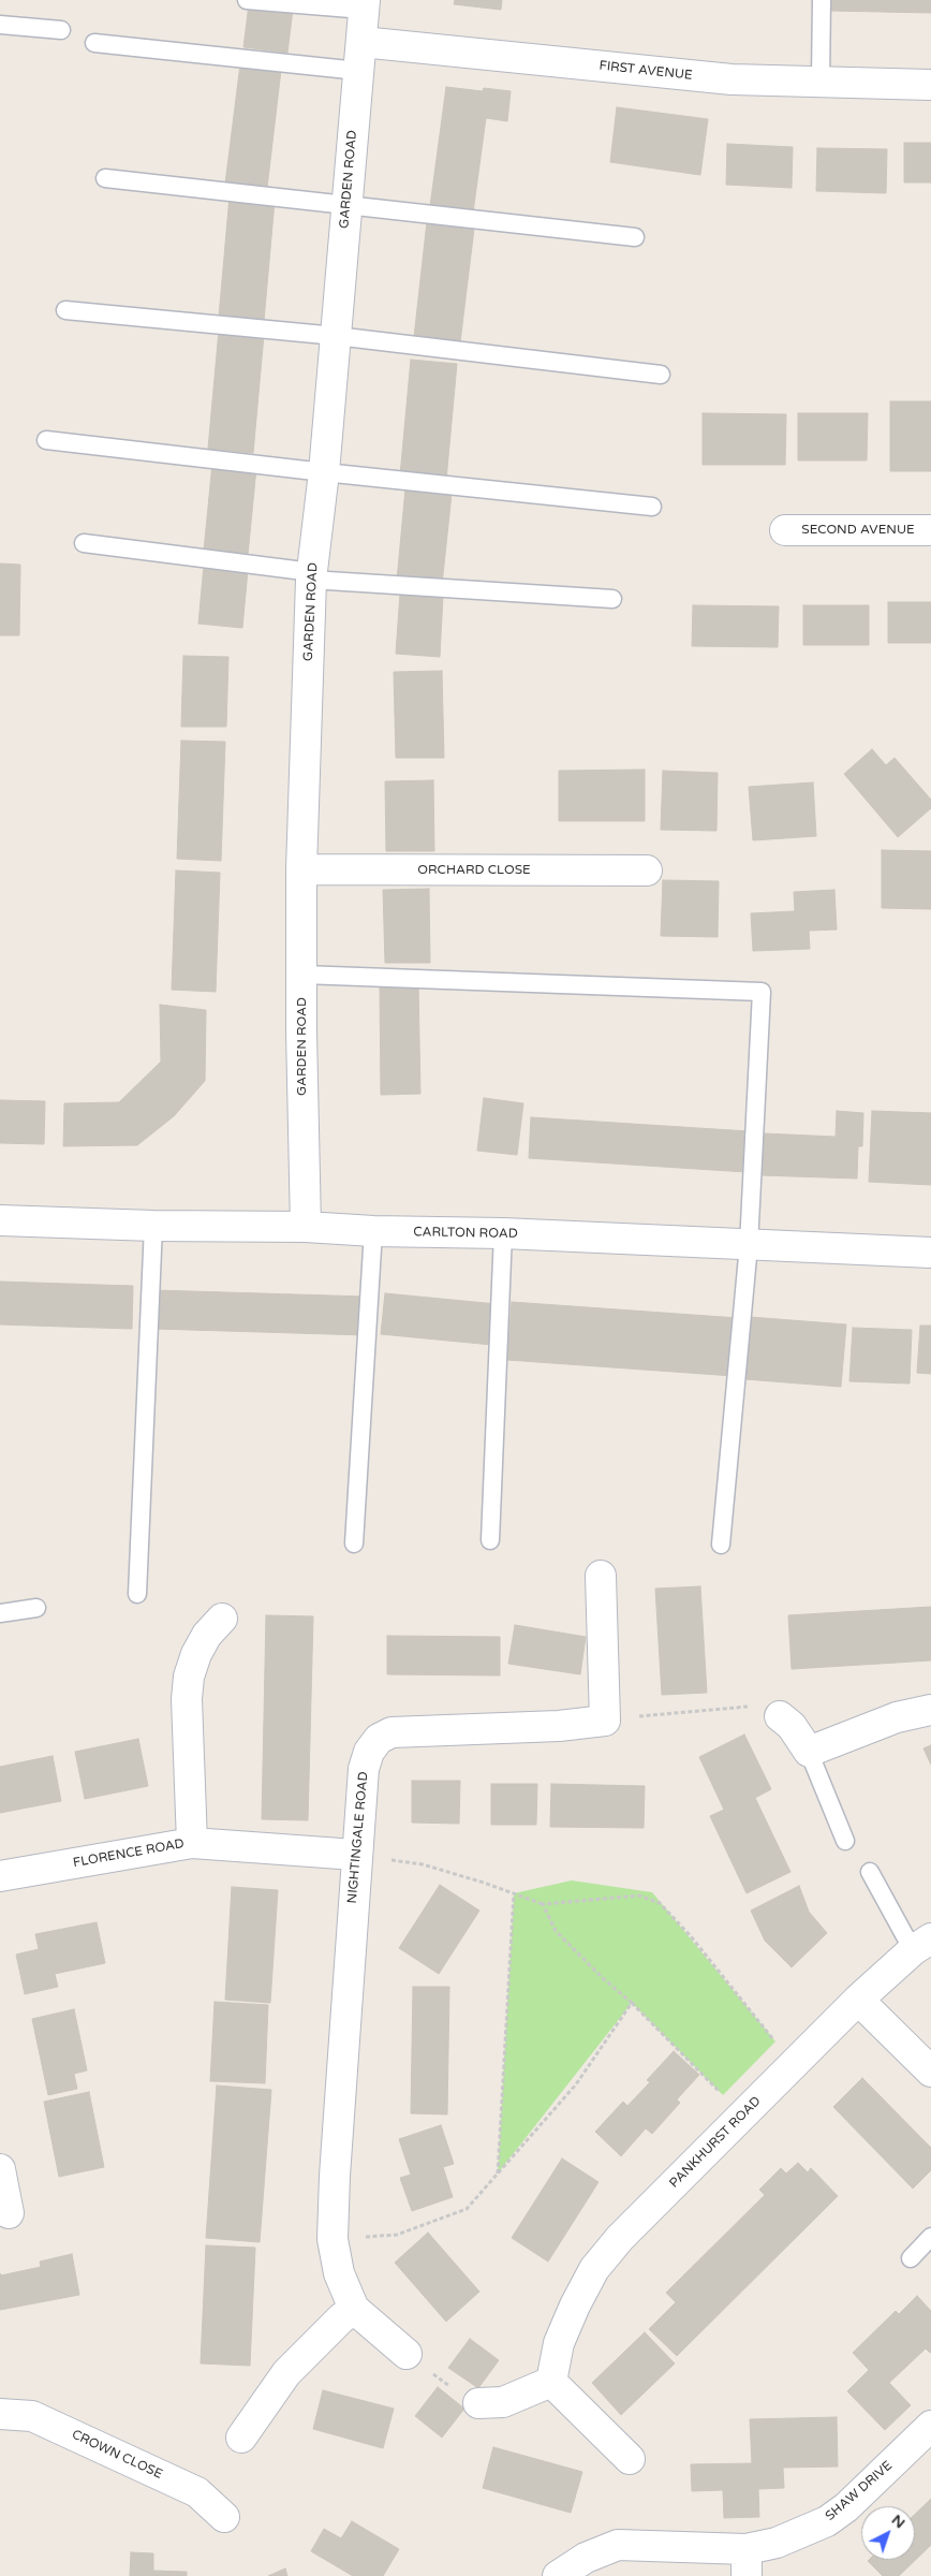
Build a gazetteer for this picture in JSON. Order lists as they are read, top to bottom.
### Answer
{
  "streets": {
    "street": [
      "FIRST AVENUE",
      "GARDEN ROAD",
      "SECOND AVENUE",
      "ORCHARD CLOSE",
      "CARLTON ROAD",
      "NIGHTINGALE ROAD",
      "FLORENCE ROAD",
      "PANKHURST ROAD",
      "CROWN CLOSE",
      "SHAW DRIVE"
    ]
  },
  "crossings": [
    ["FIRST AVENUE", "GARDEN ROAD"],
    ["GARDEN ROAD", "ORCHARD CLOSE"],
    ["GARDEN ROAD", "CARLTON ROAD"],
    ["NIGHTINGALE ROAD", "FLORENCE ROAD"]
  ],
  "north": "top right"
}
